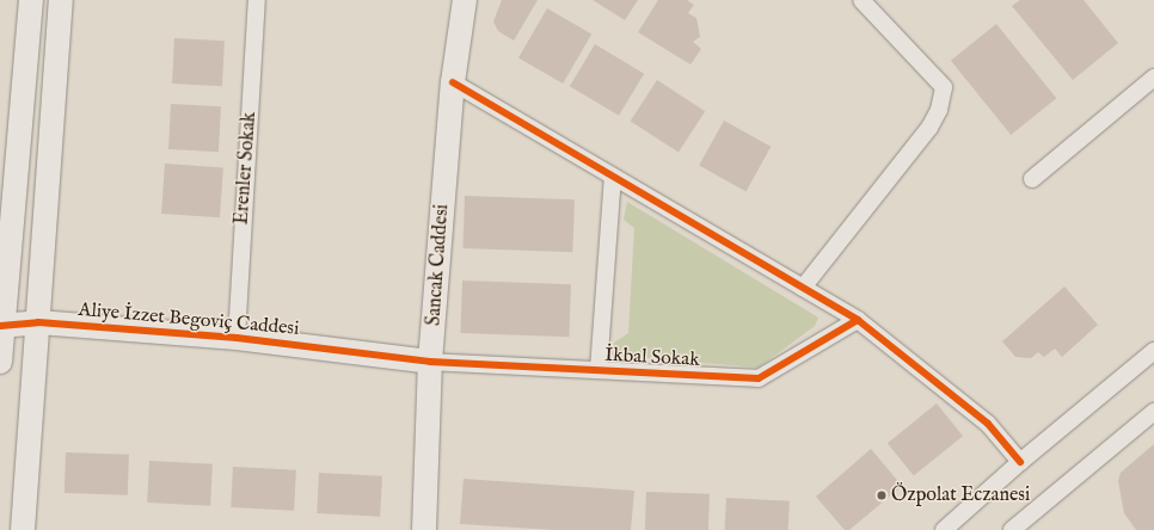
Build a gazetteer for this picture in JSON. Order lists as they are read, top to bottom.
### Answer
{
  "streets": {
    "street": [
      "Erenler Sokak",
      "Sancak Caddesi",
      "Aliye İzzet Begoviç Caddesi",
      "İkbal Sokak"
    ]
  },
  "crossings": [
    ["Erenler Sokak", "Aliye İzzet Begoviç Caddesi"],
    ["Sancak Caddesi", "Aliye İzzet Begoviç Caddesi"],
    ["Sancak Caddesi", "İkbal Sokak"],
    ["Aliye İzzet Begoviç Caddesi", "İkbal Sokak"]
  ],
  "places": ["Özpolat Eczanesi"]
}
